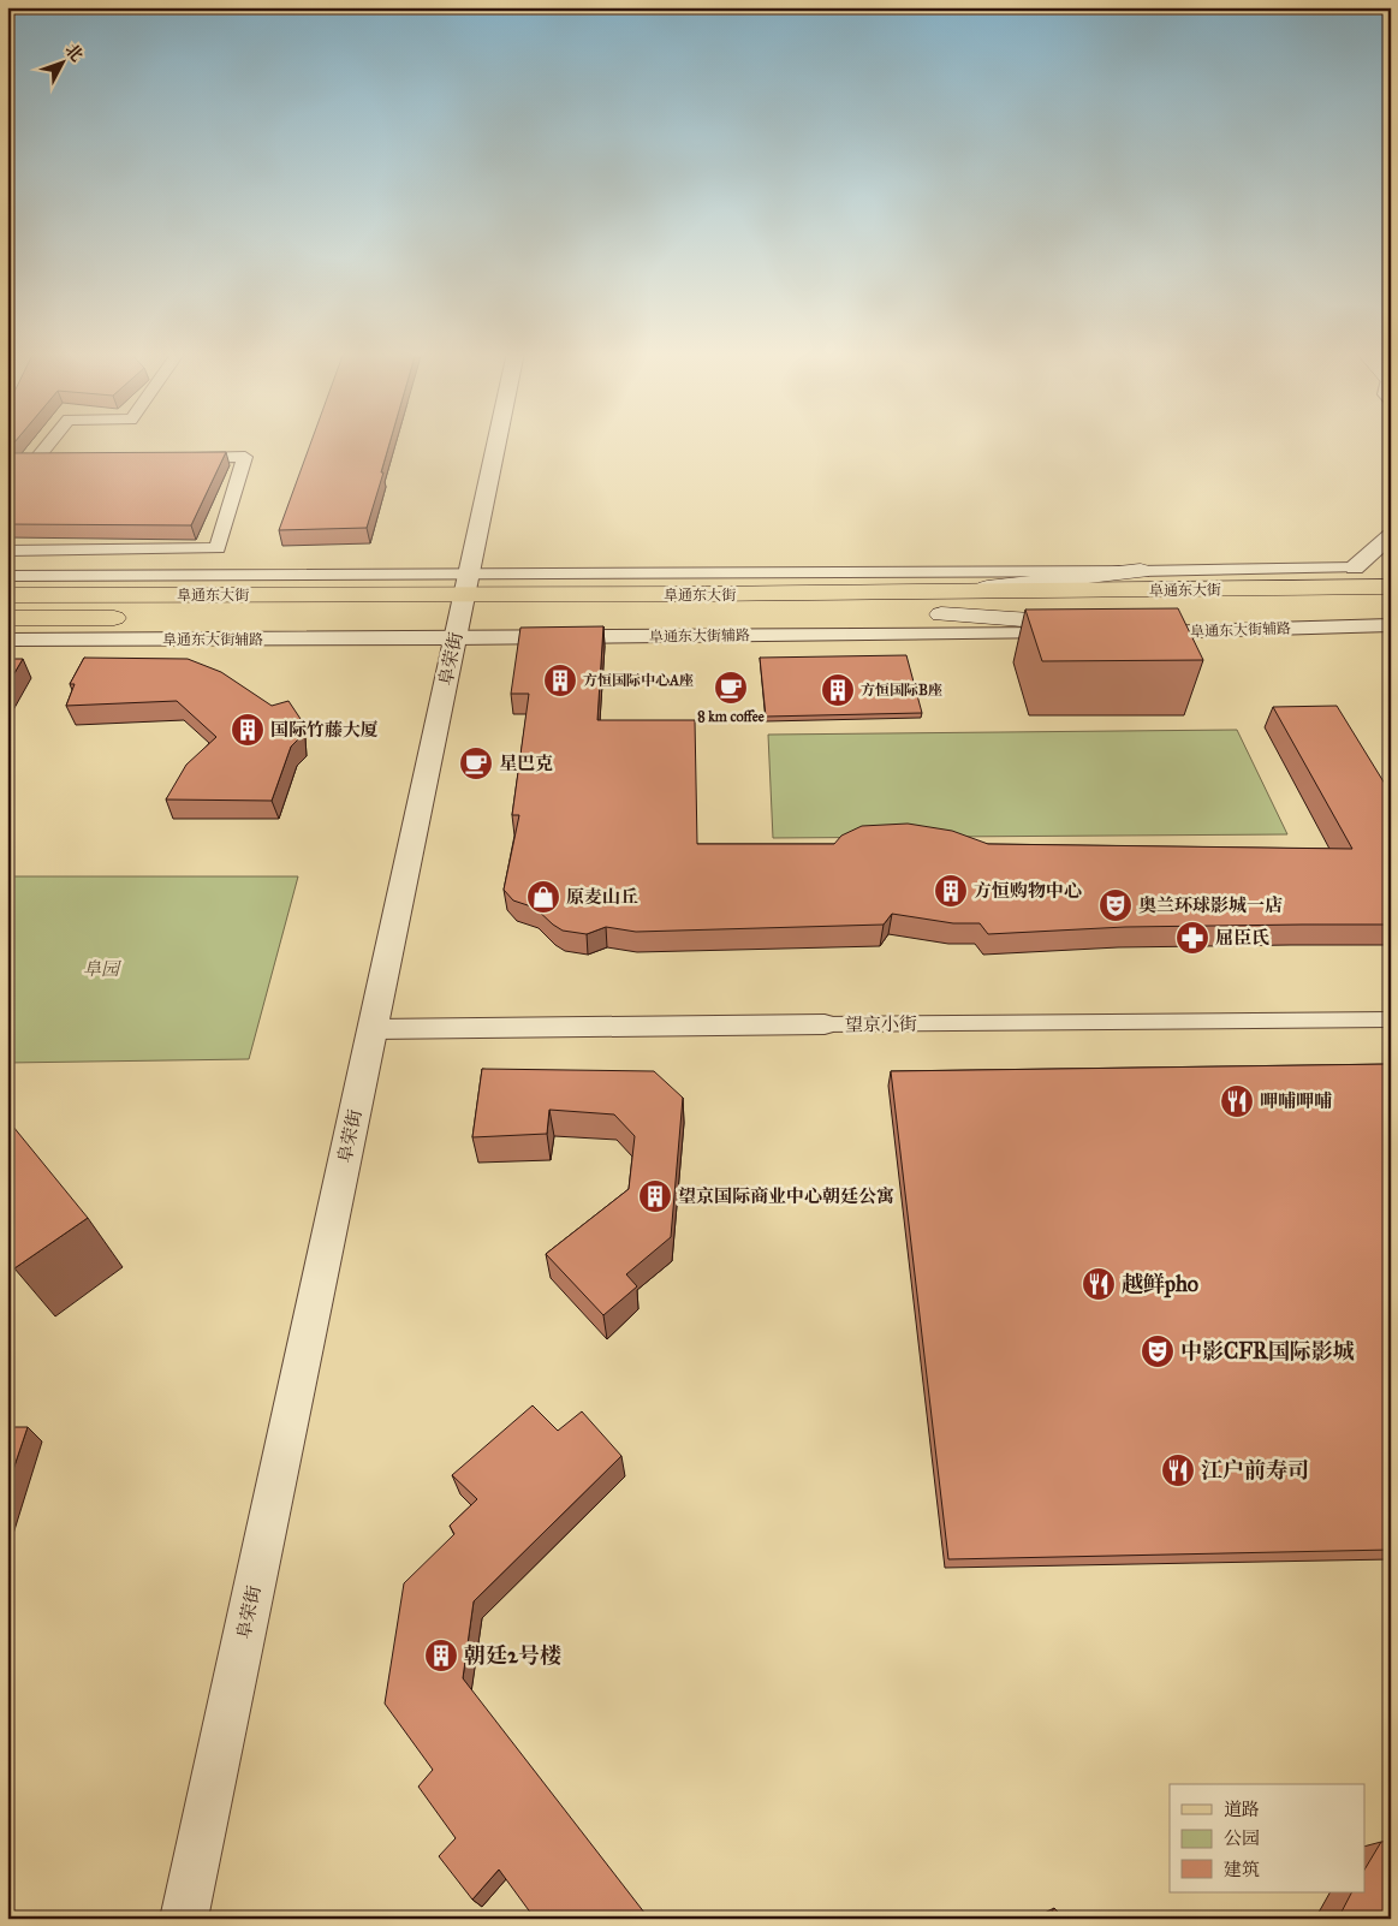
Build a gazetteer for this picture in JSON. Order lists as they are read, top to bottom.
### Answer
{
  "streets": {
    "main road": ["阜通东大街"],
    "street": ["阜通东大街辅路", "阜荣街", "望京小街"]
  },
  "crossings": [
    ["阜通东大街", "阜通东大街辅路"],
    ["阜通东大街", "阜荣街"],
    ["阜通东大街辅路", "阜荣街"],
    ["阜荣街", "望京小街"]
  ],
  "parks": ["阜园"],
  "places": {
    "building": [
      "方恒国际中心A座",
      "方恒国际B座",
      "国际竹藤大厦",
      "方恒购物中心",
      "望京国际商业中心朝廷公寓",
      "朝廷2号楼"
    ],
    "cafe": ["8 km coffee", "星巴克"],
    "shop": ["原麦山丘"],
    "theatre": ["奥兰环球影城一店", "中影CFR国际影城"],
    "pharmacy": ["屈臣氏"],
    "restaurant": ["呷哺呷哺", "越鲜pho", "江户前寿司"]
  },
  "legend": ["道路", "公园", "建筑"],
  "north": "top right"
}
